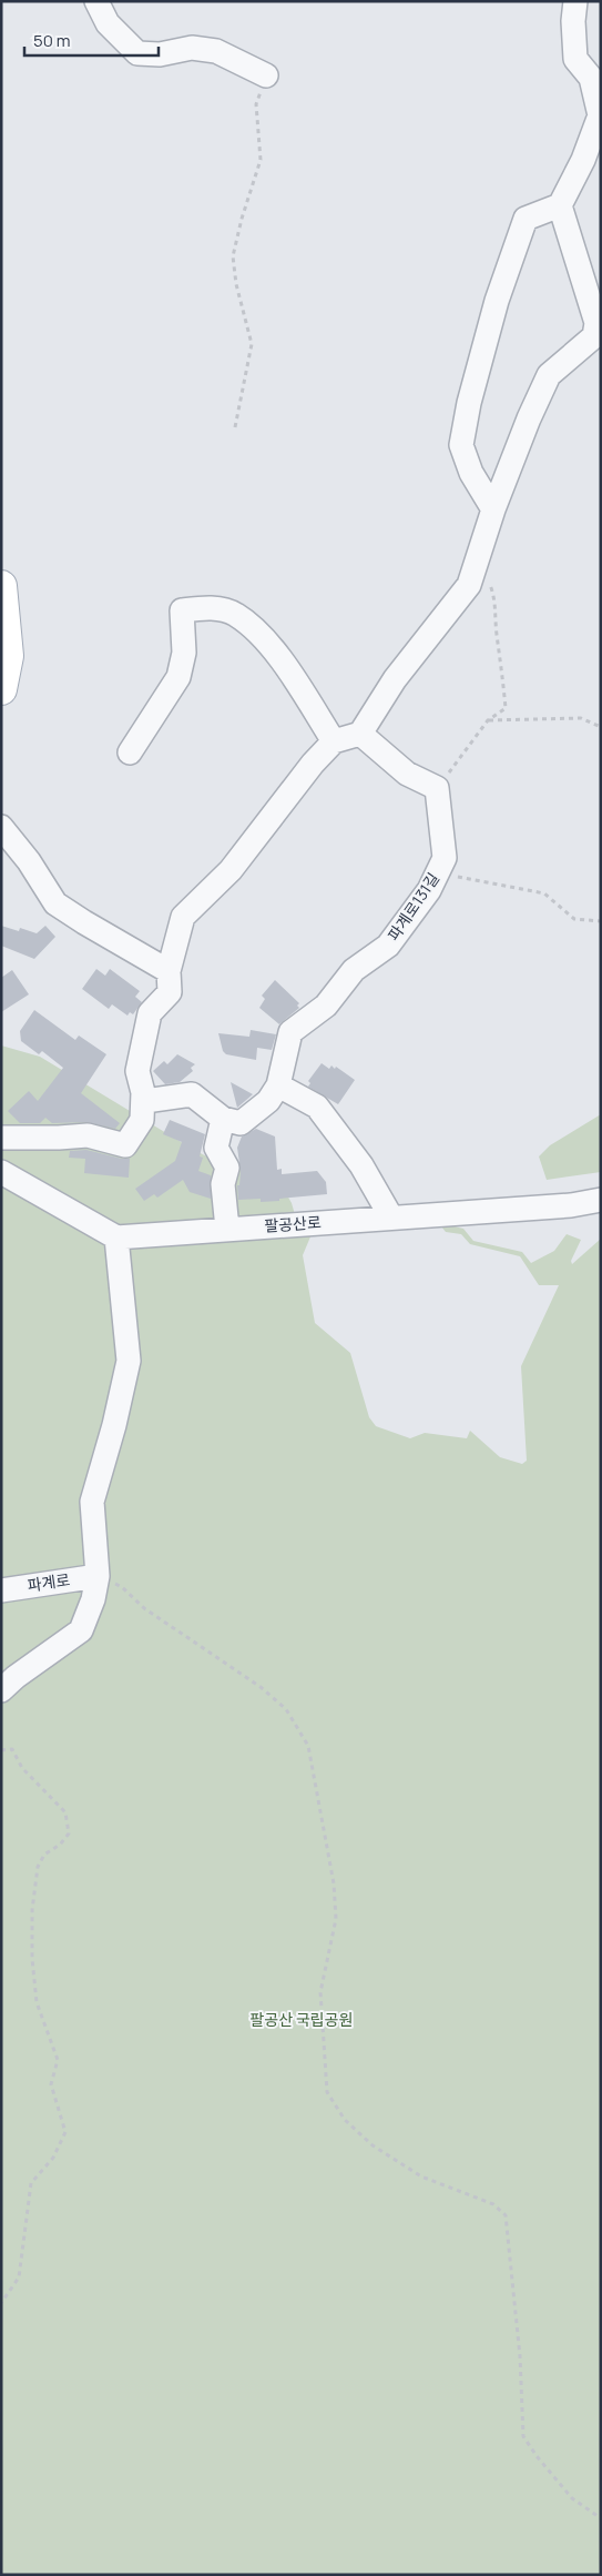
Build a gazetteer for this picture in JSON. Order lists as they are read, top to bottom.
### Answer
{
  "streets": {
    "street": ["파계로131길", "팔공산로", "파계로"]
  },
  "parks": ["팔공산 국립공원"],
  "scale_bar": "50 m"
}
